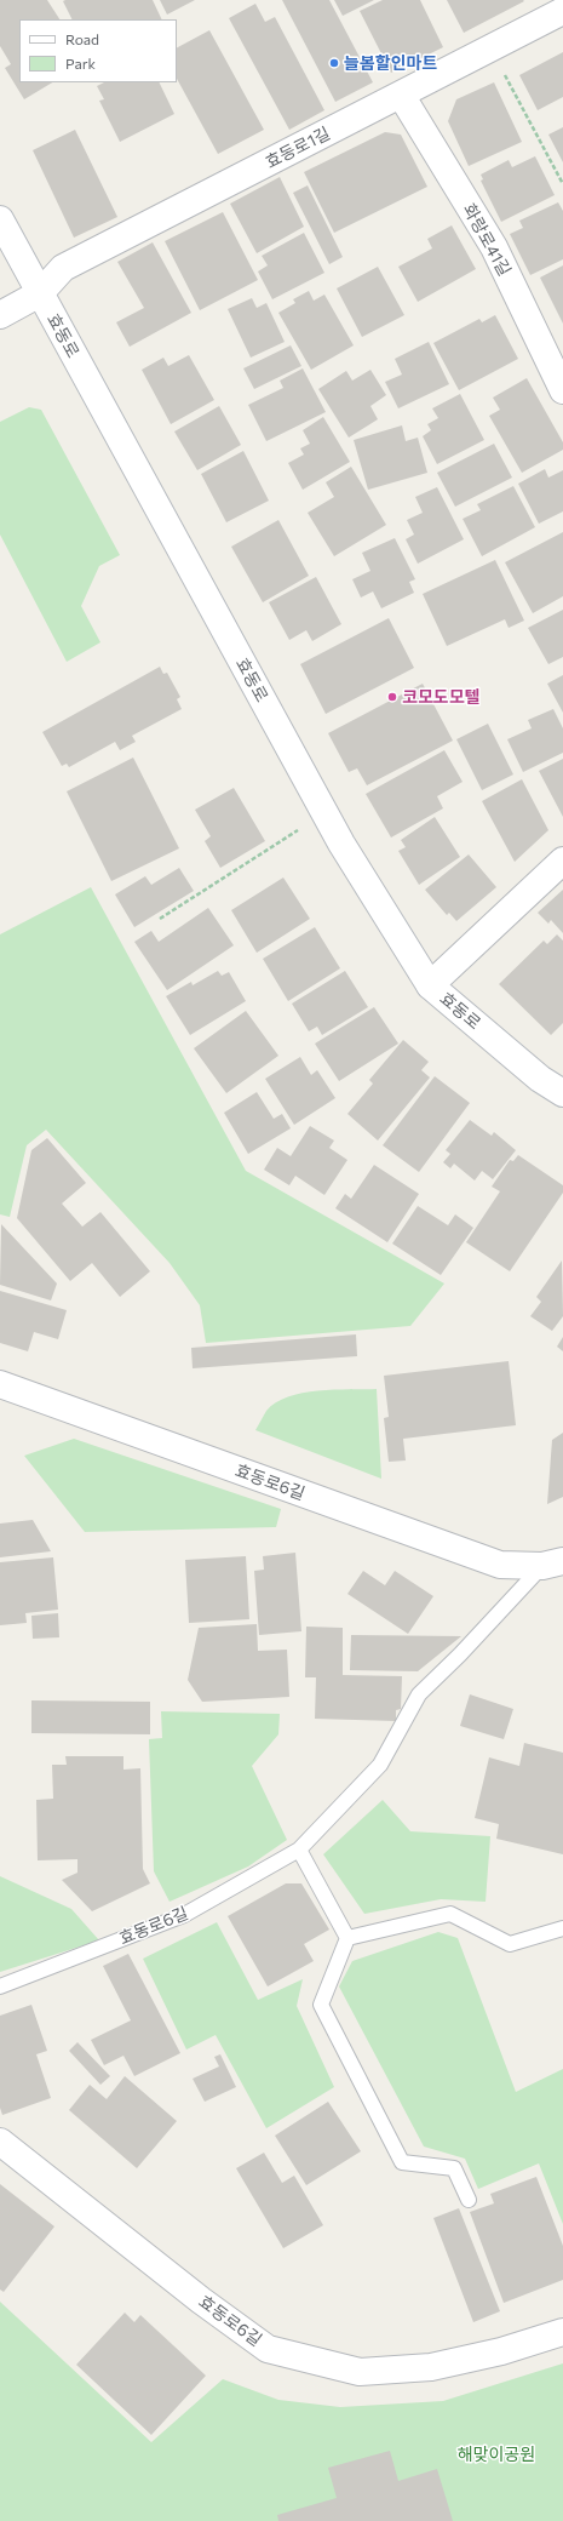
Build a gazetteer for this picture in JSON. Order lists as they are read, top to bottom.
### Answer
{
  "streets": {
    "street": [
      "효동로1길",
      "화랑로41길",
      "효동로",
      "효동로6길"
    ]
  },
  "crossings": [
    ["효동로1길", "화랑로41길"],
    ["효동로1길", "효동로"]
  ],
  "parks": ["해맞이공원"],
  "places": ["늘봄할인마트", "코모도모텔"],
  "legend": ["Road", "Park"]
}
